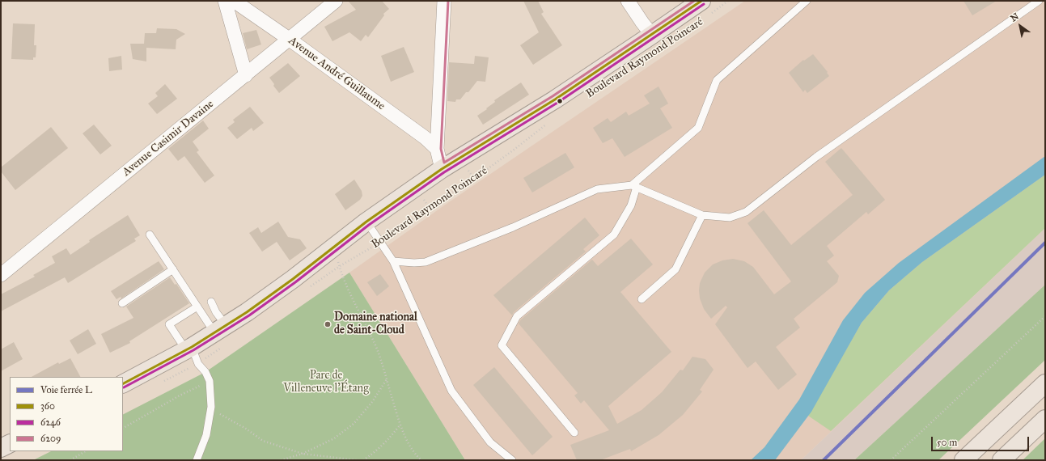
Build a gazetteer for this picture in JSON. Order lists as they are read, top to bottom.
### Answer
{
  "streets": {
    "main road": ["Boulevard Raymond Poincaré"],
    "street": ["Avenue André Guillaume", "Avenue Casimir Davaine"]
  },
  "crossings": [
    ["Avenue André Guillaume", "Avenue Casimir Davaine"]
  ],
  "parks": ["Parc de Villeneuve l'Étang"],
  "places": ["Domaine national de Saint-Cloud"],
  "lines": [
    "transit line 360",
    "transit line 6209",
    "transit line 6246",
    "rail line L"
  ],
  "legend": [
    "Voie ferrée L",
    "360",
    "6246",
    "6209"
  ],
  "scale_bar": "50 m",
  "north": "top left"
}
